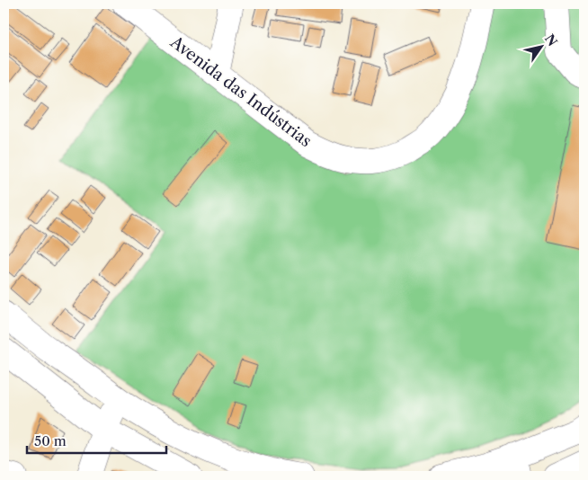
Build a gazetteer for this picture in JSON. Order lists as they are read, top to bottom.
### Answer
{
  "streets": {
    "street": ["Avenida das Indústrias"]
  },
  "scale_bar": "50 m",
  "north": "top right"
}
